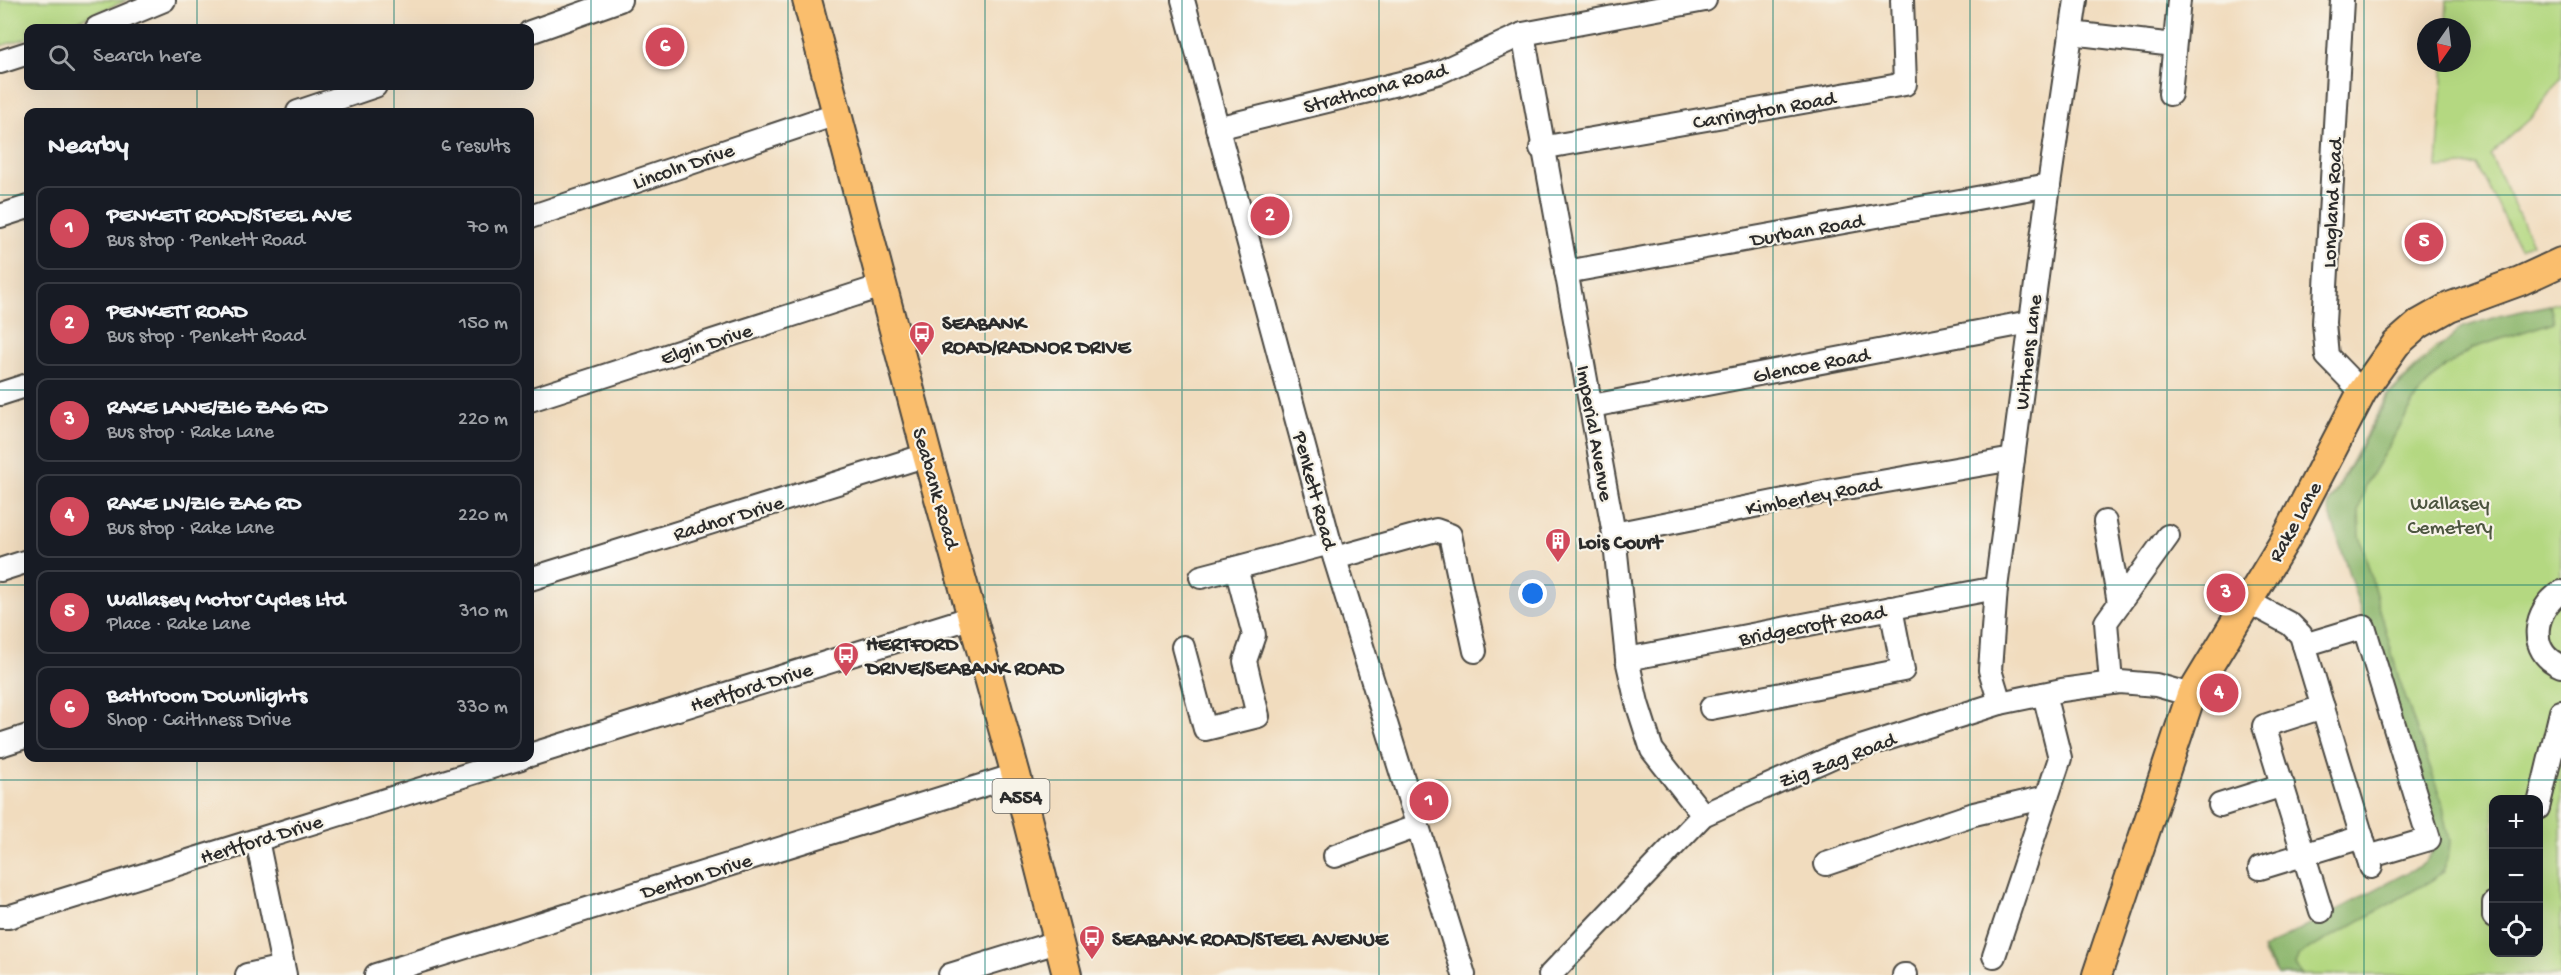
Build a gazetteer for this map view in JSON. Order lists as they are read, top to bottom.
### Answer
{
  "streets": {
    "main road": ["Seabank Road", "Rake Lane", "A554"],
    "street": [
      "Strathcona Road",
      "Carrington Road",
      "Lincoln Drive",
      "Longland Road",
      "Durban Road",
      "Elgin Drive",
      "Withens Lane",
      "Glencoe Road",
      "Imperial Avenue",
      "Penkett Road",
      "Kimberley Road",
      "Radnor Drive",
      "Bridgecroft Road",
      "Hertford Drive",
      "Zig Zag Road",
      "Denton Drive"
    ]
  },
  "crossings": [
    ["Strathcona Road", "Imperial Avenue"],
    ["Strathcona Road", "Penkett Road"],
    ["Carrington Road", "Imperial Avenue"],
    ["Lincoln Drive", "Seabank Road"],
    ["Longland Road", "Rake Lane"],
    ["Durban Road", "Withens Lane"],
    ["Durban Road", "Imperial Avenue"],
    ["Elgin Drive", "Seabank Road"],
    ["Withens Lane", "Glencoe Road"],
    ["Withens Lane", "Kimberley Road"],
    ["Withens Lane", "Bridgecroft Road"],
    ["Withens Lane", "Zig Zag Road"],
    ["Glencoe Road", "Imperial Avenue"],
    ["Imperial Avenue", "Kimberley Road"],
    ["Imperial Avenue", "Bridgecroft Road"],
    ["Imperial Avenue", "Zig Zag Road"],
    ["Seabank Road", "Radnor Drive"],
    ["Seabank Road", "Hertford Drive"],
    ["Seabank Road", "Denton Drive"],
    ["Rake Lane", "Zig Zag Road"]
  ],
  "parks": ["Wallasey Cemetery"],
  "places": {
    "bus stop": ["SEABANK ROAD/RADNOR DRIVE", "HERTFORD DRIVE/SEABANK ROAD", "SEABANK ROAD/STEEL AVENUE"],
    "building": ["Lois Court"]
  },
  "north": "bottom",
  "page": {
    "search": "Search here",
    "pins": [
      "6",
      "2",
      "5",
      "3",
      "4",
      "1"
    ],
    "heading": ["Nearby", "6 results"],
    "list": [
      {
        "mark": "1",
        "name": "PENKETT ROAD/STEEL AVE",
        "note": "Bus stop · Penkett Road",
        "value": "70 m"
      },
      {
        "mark": "2",
        "name": "PENKETT ROAD",
        "note": "Bus stop · Penkett Road",
        "value": "150 m"
      },
      {
        "mark": "3",
        "name": "RAKE LANE/ZIG ZAG RD",
        "note": "Bus stop · Rake Lane",
        "value": "220 m"
      },
      {
        "mark": "4",
        "name": "RAKE LN/ZIG ZAG RD",
        "note": "Bus stop · Rake Lane",
        "value": "220 m"
      },
      {
        "mark": "5",
        "name": "Wallasey Motor Cycles Ltd",
        "note": "Place · Rake Lane",
        "value": "310 m"
      },
      {
        "mark": "6",
        "name": "Bathroom Downlights",
        "note": "Shop · Caithness Drive",
        "value": "330 m"
      }
    ],
    "map_buttons": ["+", "−"]
  }
}
